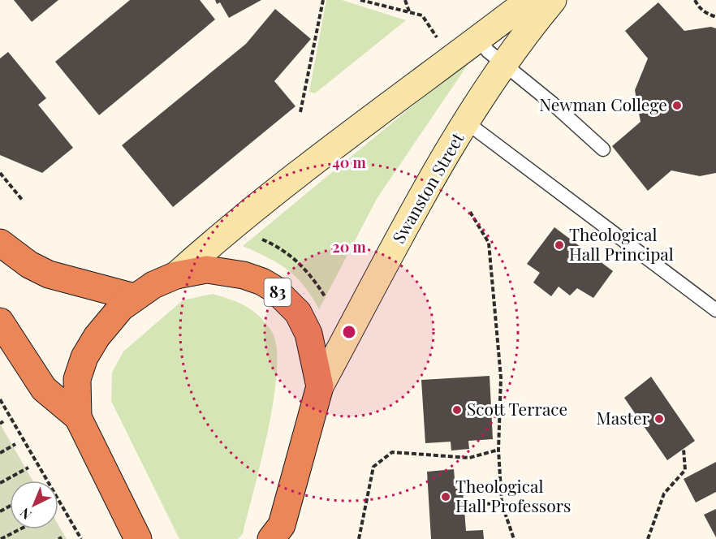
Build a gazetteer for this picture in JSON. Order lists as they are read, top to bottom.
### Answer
{
  "streets": {
    "highway": ["83"],
    "main road": ["Swanston Street"]
  },
  "crossings": [
    ["Swanston Street", "83"]
  ],
  "places": [
    "Newman College",
    "Theological Hall Principal",
    "Scott Terrace",
    "Master",
    "Theological Hall Professors"
  ],
  "north": "bottom left",
  "rings": ["40 m", "20 m"]
}
